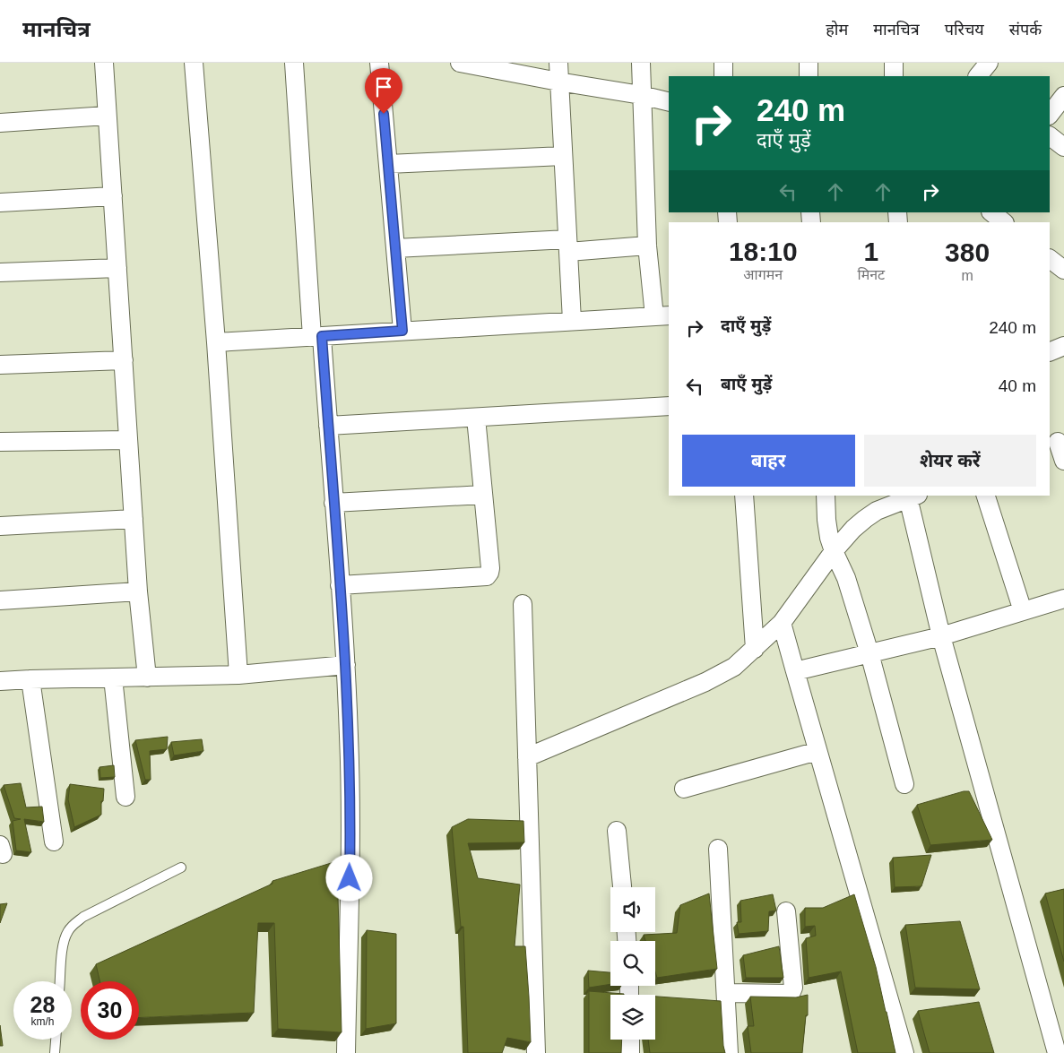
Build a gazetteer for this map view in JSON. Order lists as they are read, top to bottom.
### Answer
{
  "page": {
    "header": "मानचित्र",
    "nav": [
      "होम",
      "मानचित्र",
      "परिचय",
      "संपर्क"
    ],
    "turn": ["240 m", "दाएँ मुड़ें"],
    "eta": [
      "18:10",
      "आगमन",
      "1",
      "मिनट",
      "380",
      "m"
    ],
    "list": [
      {
        "name": "दाएँ मुड़ें",
        "value": "240 m"
      },
      {
        "name": "बाएँ मुड़ें",
        "value": "40 m"
      }
    ],
    "buttons": ["बाहर", "शेयर करें"],
    "speed": "28 km/h",
    "limit": "30"
  }
}
